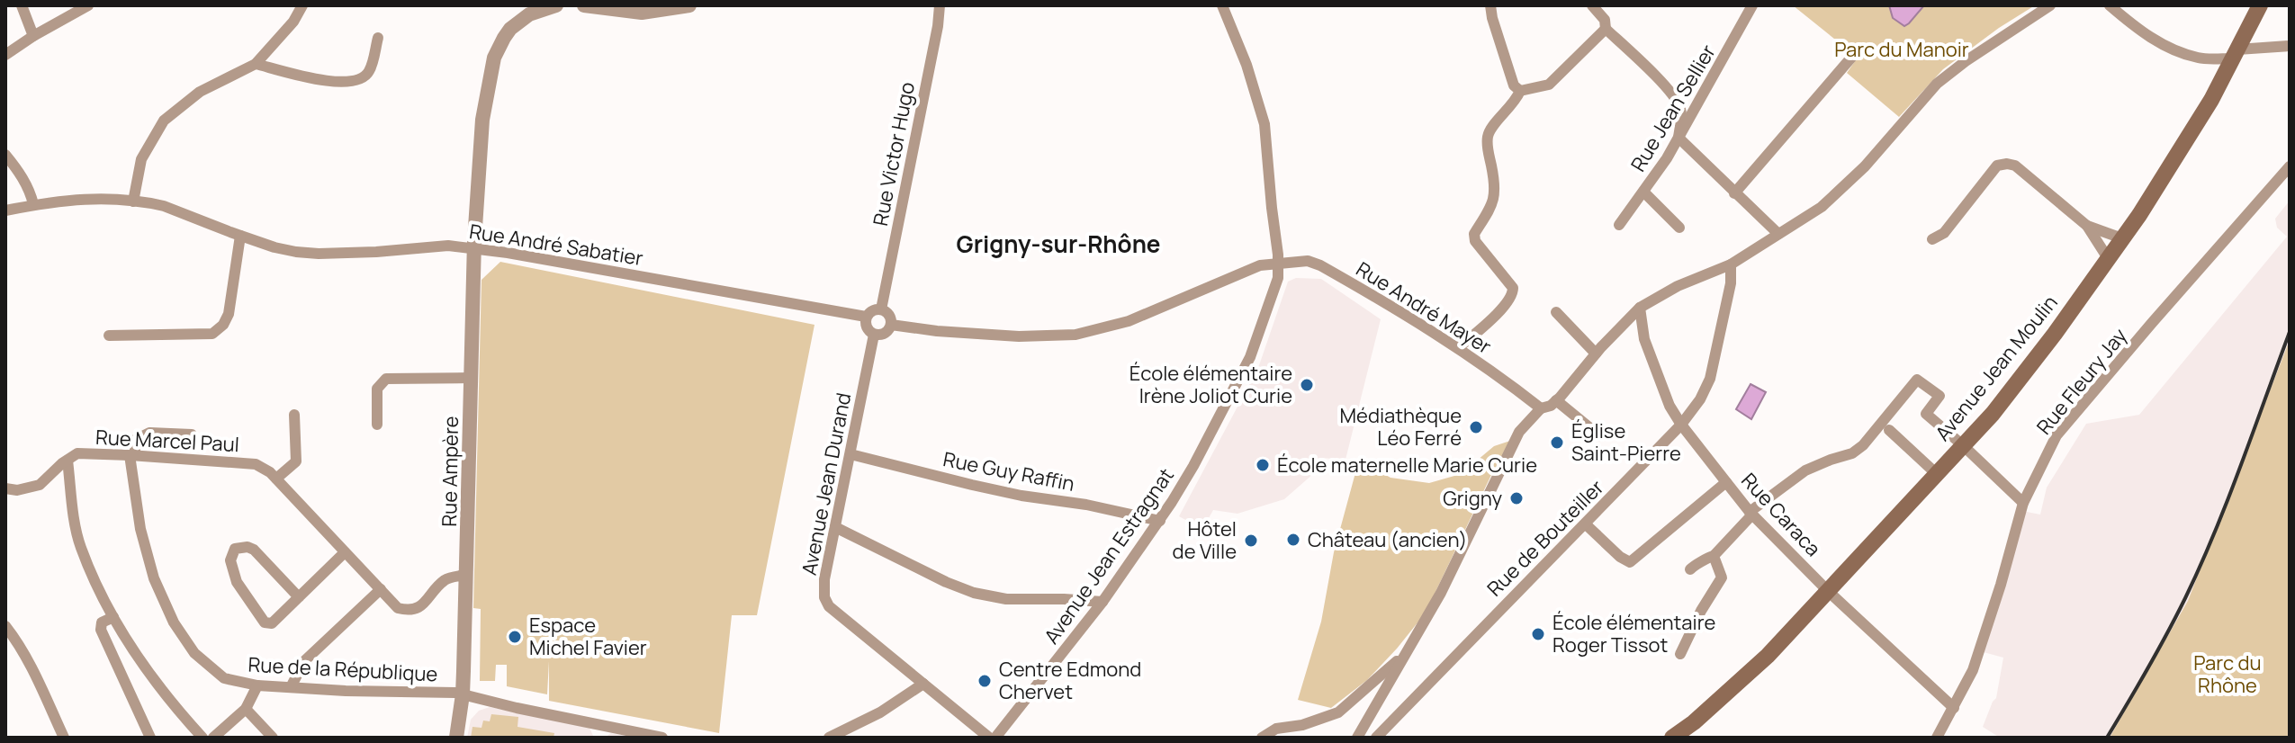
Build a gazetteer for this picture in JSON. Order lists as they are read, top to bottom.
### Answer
{
  "streets": {
    "main road": ["Avenue Jean Moulin"],
    "street": [
      "Rue Jean Sellier",
      "Rue Victor Hugo",
      "Rue André Sabatier",
      "Rue André Mayer",
      "Rue Fleury Jay",
      "Rue Marcel Paul",
      "Rue Ampère",
      "Rue Guy Raffin",
      "Avenue Jean Durand",
      "Rue Caraca",
      "Rue de Bouteiller",
      "Avenue Jean Estragnat",
      "Rue de la République"
    ]
  },
  "crossings": [
    ["Rue Victor Hugo", "Rue André Sabatier"],
    ["Rue Victor Hugo", "Avenue Jean Durand"],
    ["Rue André Sabatier", "Rue Ampère"],
    ["Rue André Sabatier", "Avenue Jean Durand"],
    ["Rue André Mayer", "Avenue Jean Estragnat"],
    ["Avenue Jean Moulin", "Rue Caraca"],
    ["Rue Fleury Jay", "Rue Caraca"],
    ["Rue Marcel Paul", "Rue Ampère"],
    ["Rue Marcel Paul", "Rue de la République"],
    ["Rue Ampère", "Rue de la République"],
    ["Rue Guy Raffin", "Avenue Jean Durand"],
    ["Rue Guy Raffin", "Avenue Jean Estragnat"],
    ["Rue Caraca", "Rue de Bouteiller"]
  ],
  "districts": ["Grigny-sur-Rhône"],
  "parks": ["Parc du Manoir", "Parc du Rhône"],
  "places": [
    "École élémentaire Irène Joliot Curie",
    "Médiathèque Léo Ferré",
    "Église Saint-Pierre",
    "École maternelle Marie Curie",
    "Grigny",
    "Château (ancien)",
    "Hôtel de Ville",
    "École élémentaire Roger Tissot",
    "Espace Michel Favier",
    "Centre Edmond Chervet"
  ]
}
